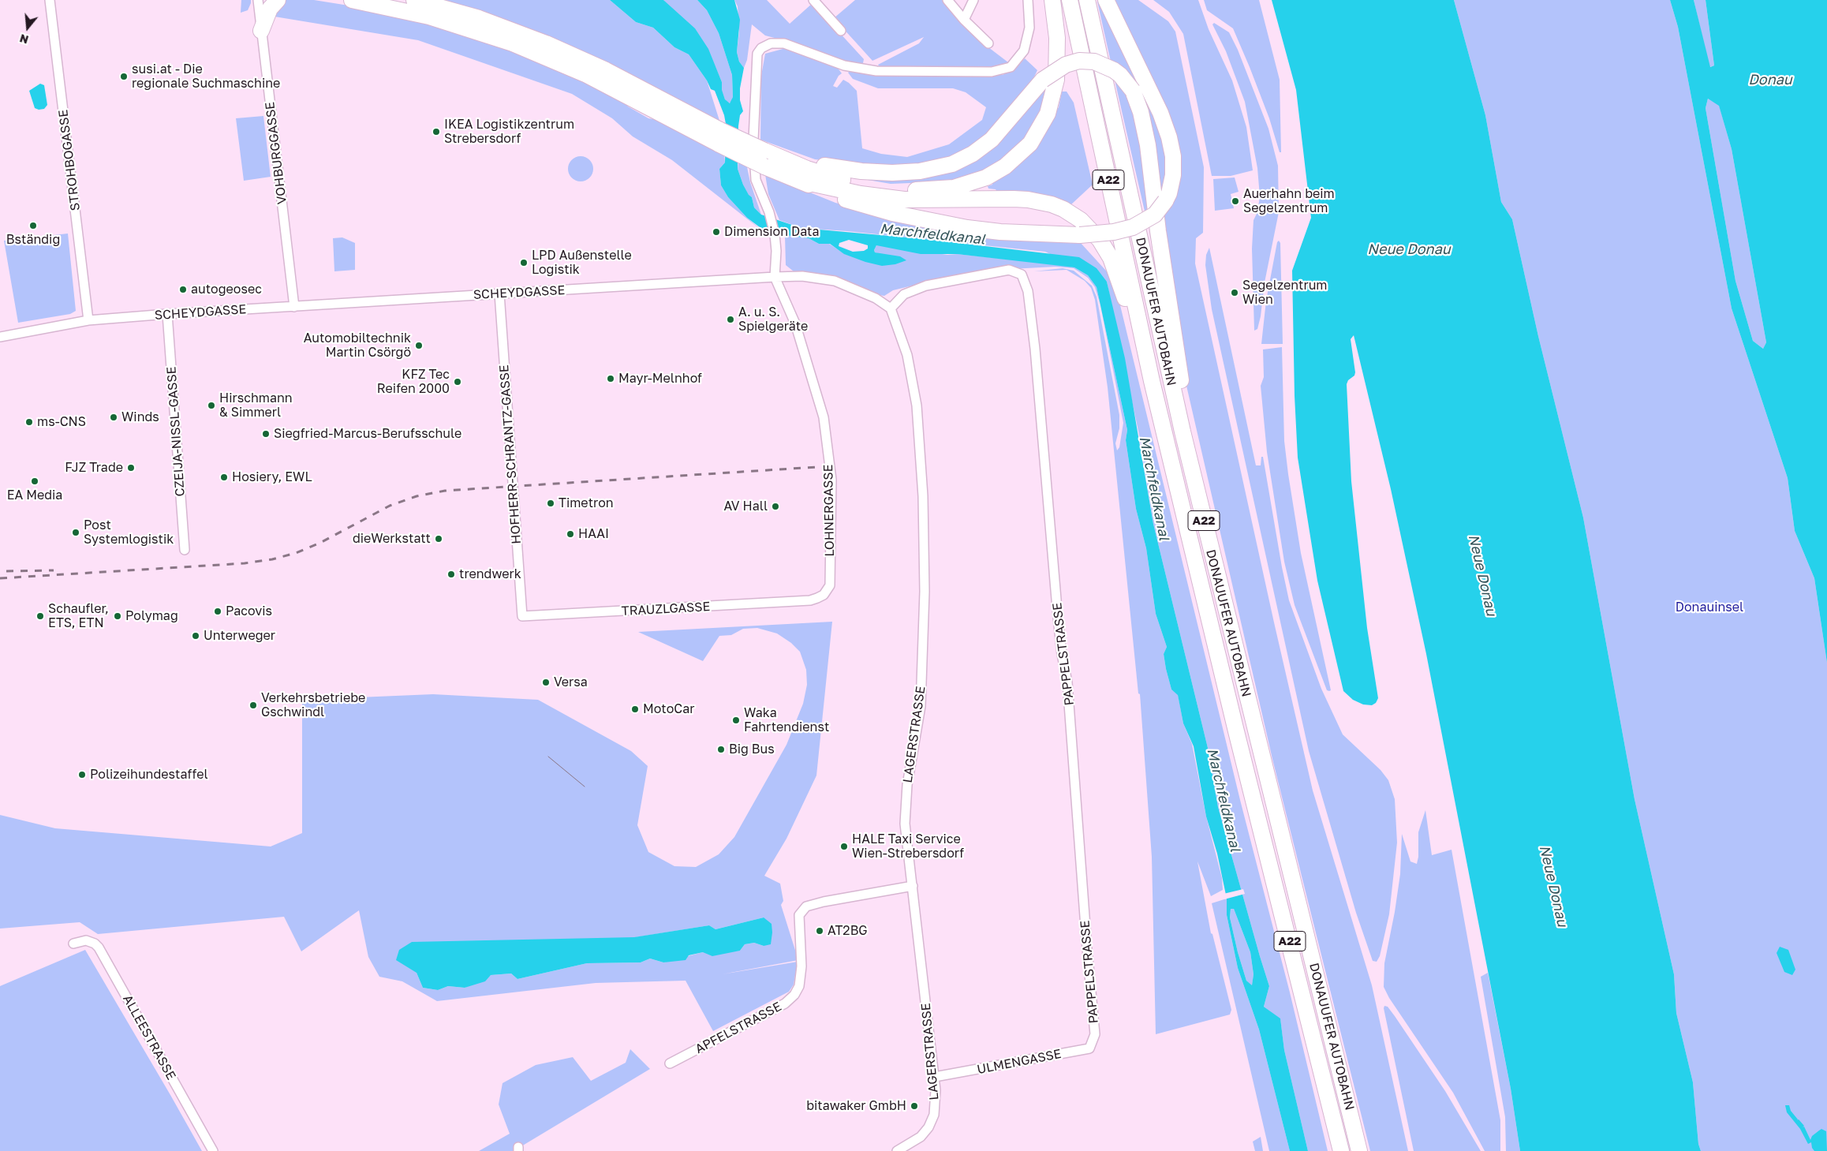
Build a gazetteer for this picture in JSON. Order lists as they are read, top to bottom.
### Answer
{
  "streets": {
    "highway": ["A22", "DONAUUFER AUTOBAHN"],
    "street": [
      "VOHBURGGASSE",
      "STROHBOGASSE",
      "SCHEYDGASSE",
      "CZEIJA-NISSL-GASSE",
      "HOFHERR-SCHRANTZ-GASSE",
      "LOHNERGASSE",
      "TRAUZLGASSE",
      "PAPPELSTRASSE",
      "LAGERSTRASSE",
      "APFELSTRASSE",
      "ALLEESTRASSE",
      "ULMENGASSE"
    ]
  },
  "crossings": [
    ["VOHBURGGASSE", "SCHEYDGASSE"],
    ["STROHBOGASSE", "SCHEYDGASSE"],
    ["SCHEYDGASSE", "CZEIJA-NISSL-GASSE"],
    ["SCHEYDGASSE", "HOFHERR-SCHRANTZ-GASSE"],
    ["SCHEYDGASSE", "LOHNERGASSE"],
    ["SCHEYDGASSE", "PAPPELSTRASSE"],
    ["SCHEYDGASSE", "LAGERSTRASSE"],
    ["HOFHERR-SCHRANTZ-GASSE", "TRAUZLGASSE"],
    ["LOHNERGASSE", "TRAUZLGASSE"],
    ["PAPPELSTRASSE", "LAGERSTRASSE"],
    ["PAPPELSTRASSE", "ULMENGASSE"],
    ["LAGERSTRASSE", "APFELSTRASSE"],
    ["LAGERSTRASSE", "ULMENGASSE"]
  ],
  "water": ["Donau", "Marchfeldkanal", "Neue Donau"],
  "parks": ["Donauinsel"],
  "places": [
    "susi.at - Die regionale Suchmaschine",
    "IKEA Logistikzentrum Strebersdorf",
    "Auerhahn beim Segelzentrum",
    "Bständig",
    "Dimension Data",
    "LPD Außenstelle Logistik",
    "autogeosec",
    "Segelzentrum Wien",
    "A. u. S. Spielgeräte",
    "Automobiltechnik Martin Csörgö",
    "Mayr-Melnhof",
    "KFZ Tec Reifen 2000",
    "Hirschmann & Simmerl",
    "Winds",
    "ms-CNS",
    "Siegfried-Marcus-Berufsschule",
    "FJZ Trade",
    "Hosiery, EWL",
    "EA Media",
    "Timetron",
    "AV Hall",
    "Post Systemlogistik",
    "HAAI",
    "dieWerkstatt",
    "trendwerk",
    "Pacovis",
    "Schaufler, ETS, ETN",
    "Polymag",
    "Unterweger",
    "Versa",
    "Verkehrsbetriebe Gschwindl",
    "MotoCar",
    "Waka Fahrtendienst",
    "Big Bus",
    "Polizeihundestaffel",
    "HALE Taxi Service Wien-Strebersdorf",
    "AT2BG",
    "bitawaker GmbH"
  ],
  "north": "bottom"
}
